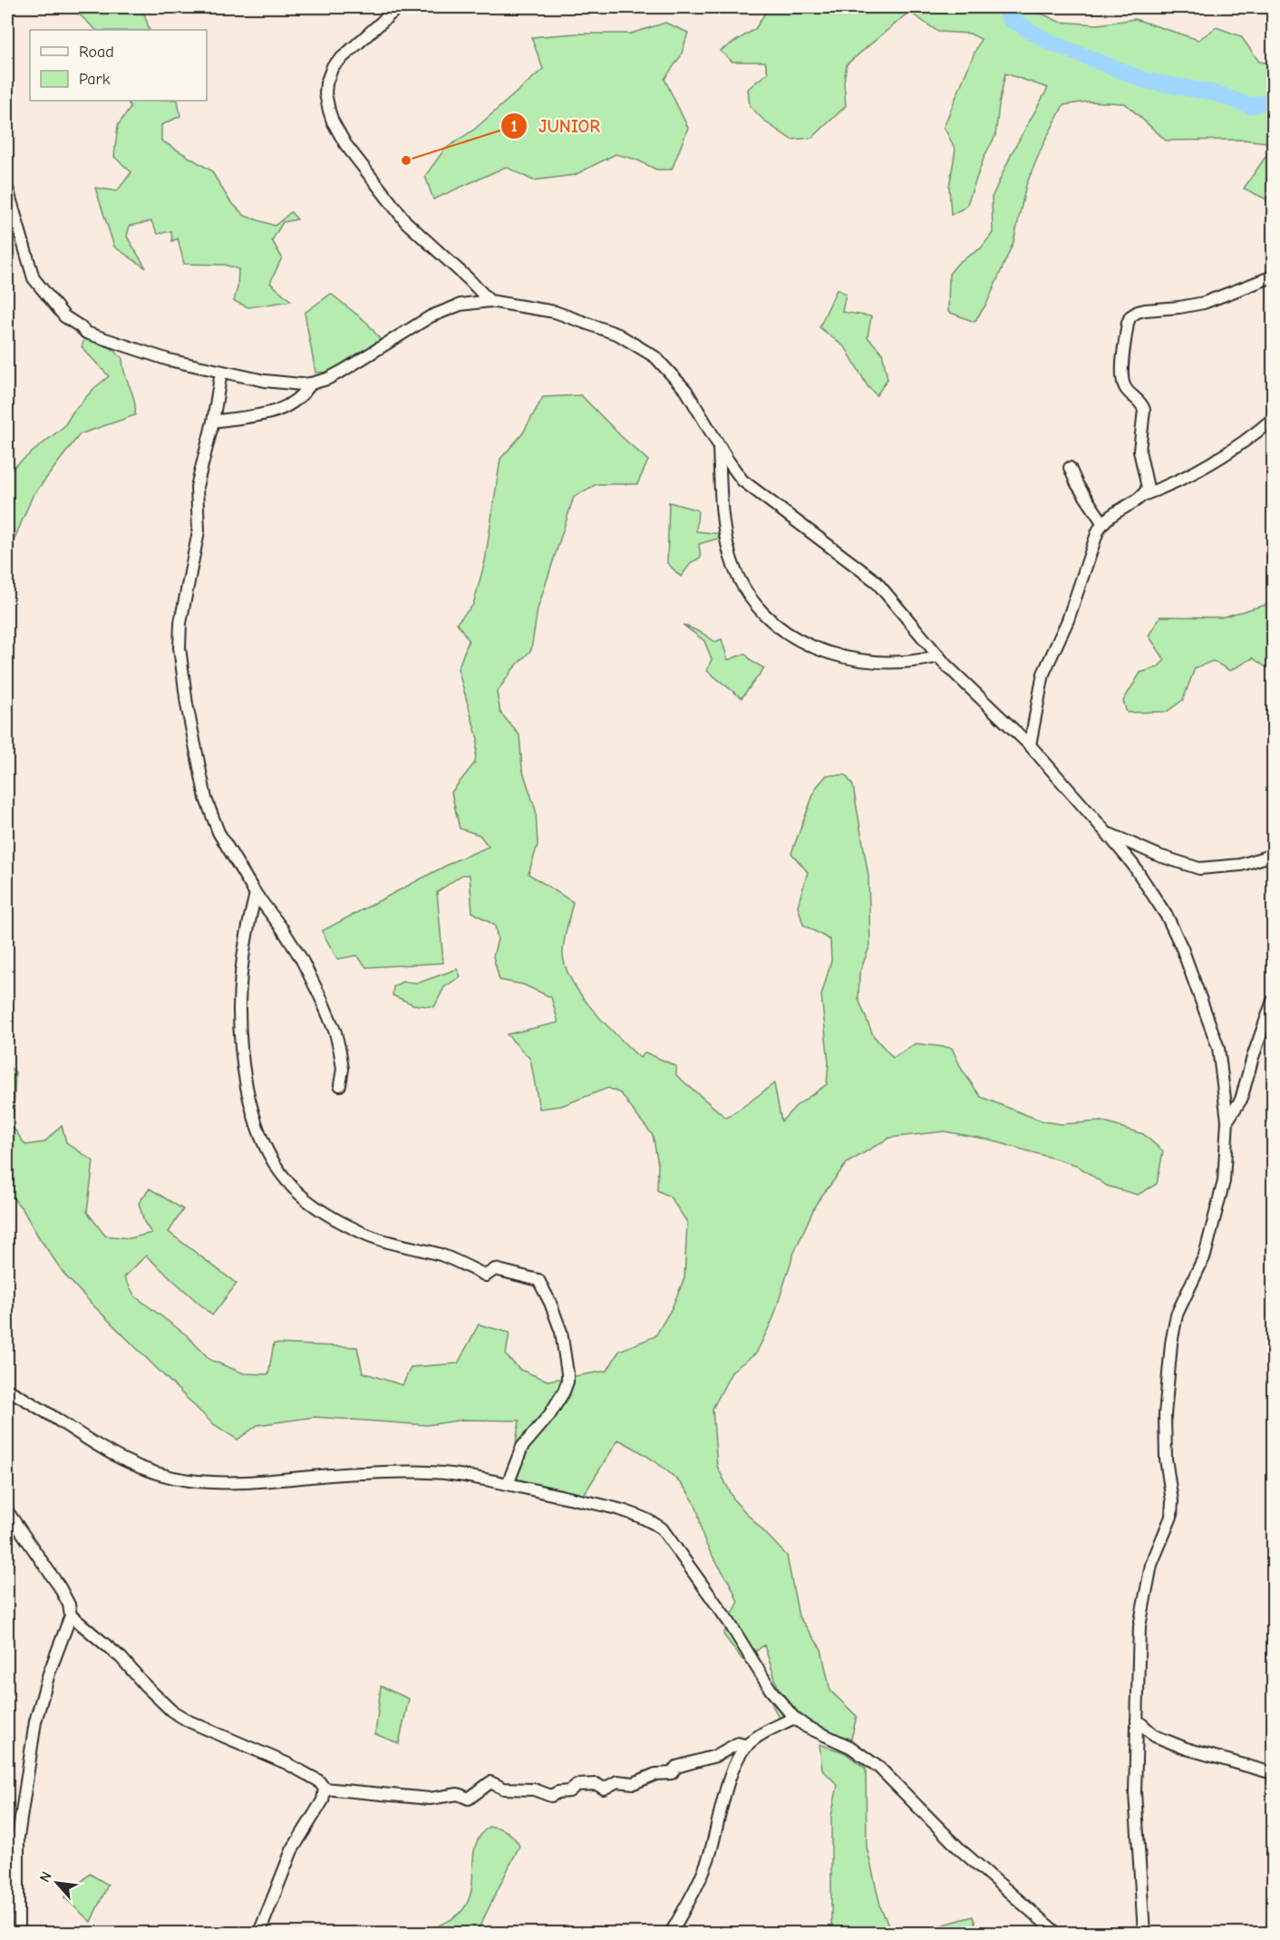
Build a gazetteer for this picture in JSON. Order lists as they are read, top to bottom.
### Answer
{
  "places": ["JUNIOR"],
  "legend": ["Road", "Park"],
  "north": "top left"
}
